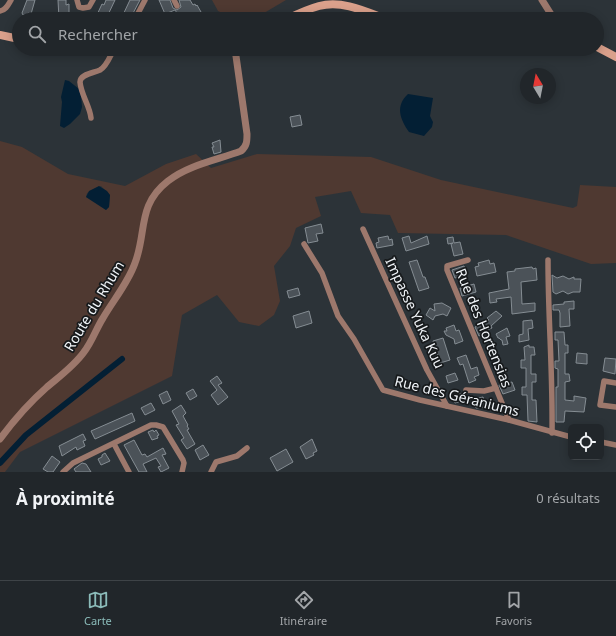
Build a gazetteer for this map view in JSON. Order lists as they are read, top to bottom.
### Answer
{
  "streets": {
    "street": [
      "Route du Rhum",
      "Impasse Yuka Kuu",
      "Rue des Hortensias",
      "Rue des Géraniums"
    ]
  },
  "crossings": [
    ["Impasse Yuka Kuu", "Rue des Géraniums"],
    ["Rue des Hortensias", "Rue des Géraniums"]
  ],
  "north": "top",
  "page": {
    "search": "Rechercher",
    "heading": ["À proximité", "0 résultats"],
    "nav": ["Carte", "Itinéraire", "Favoris"]
  }
}
